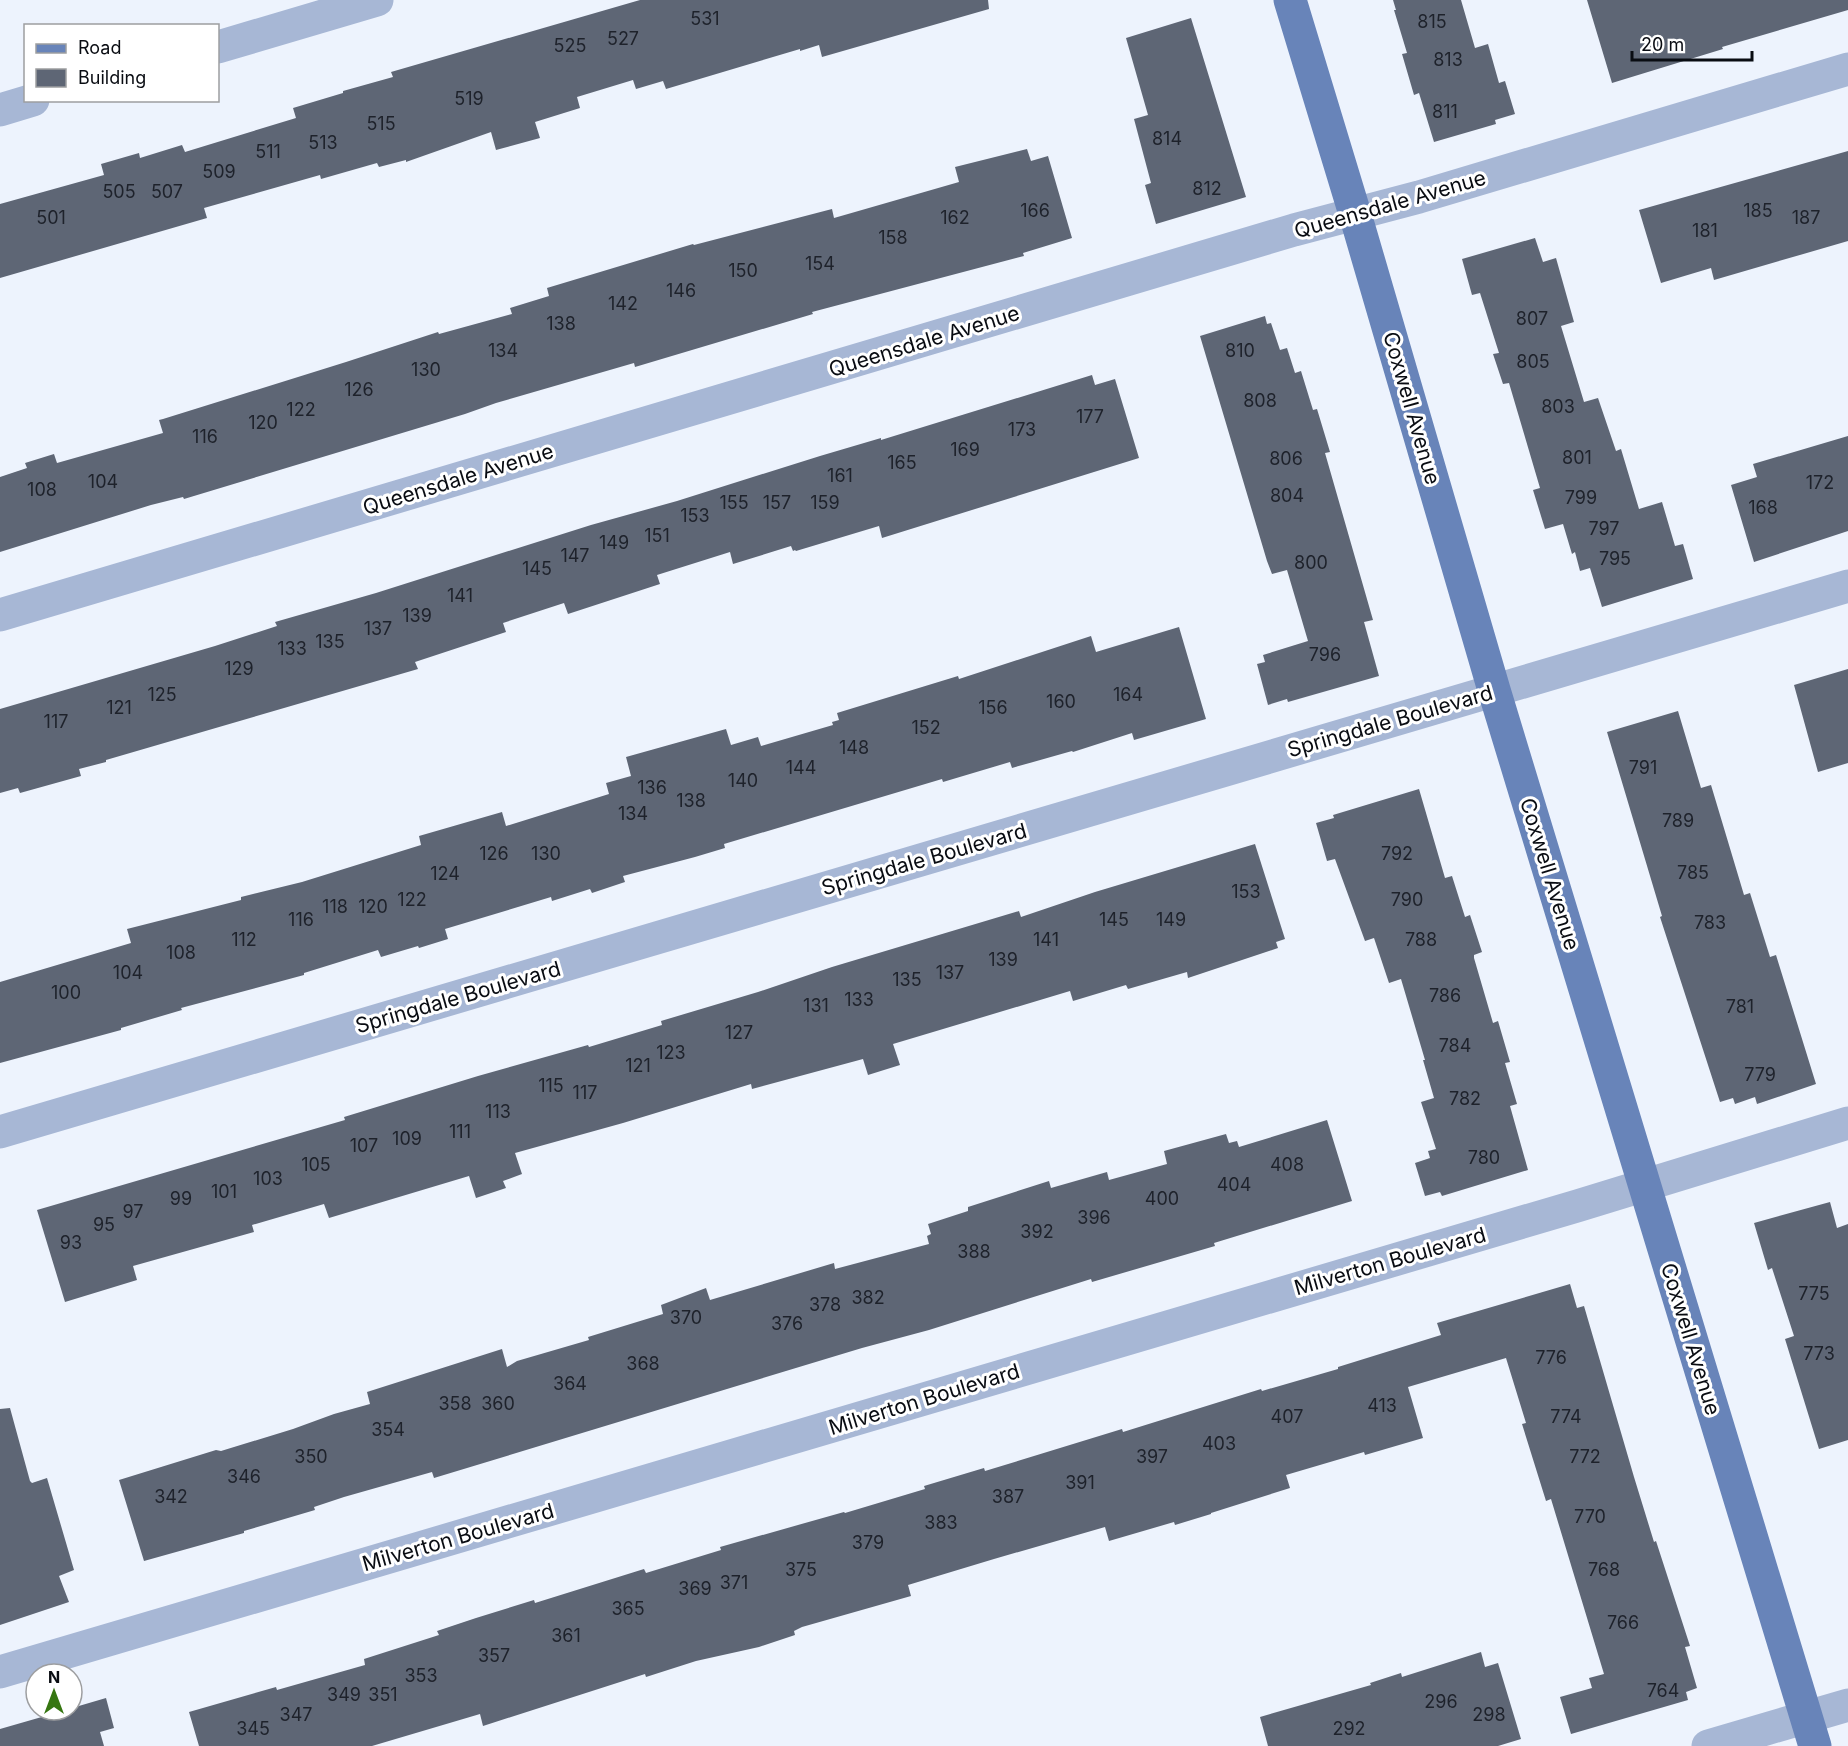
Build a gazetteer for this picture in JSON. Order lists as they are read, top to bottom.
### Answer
{
  "streets": {
    "main road": ["Coxwell Avenue"],
    "street": ["Queensdale Avenue", "Springdale Boulevard", "Milverton Boulevard"]
  },
  "crossings": [
    ["Queensdale Avenue", "Coxwell Avenue"],
    ["Coxwell Avenue", "Springdale Boulevard"],
    ["Coxwell Avenue", "Milverton Boulevard"]
  ],
  "house_numbers": [
    "531",
    "815",
    "527",
    "525",
    "813",
    "519",
    "811",
    "515",
    "814",
    "513",
    "511",
    "509",
    "812",
    "505",
    "507",
    "166",
    "185",
    "501",
    "162",
    "187",
    "181",
    "158",
    "154",
    "150",
    "146",
    "142",
    "807",
    "138",
    "134",
    "810",
    "805",
    "130",
    "126",
    "808",
    "803",
    "122",
    "177",
    "120",
    "173",
    "116",
    "169",
    "801",
    "806",
    "165",
    "161",
    "104",
    "172",
    "108",
    "804",
    "799",
    "155",
    "157",
    "159",
    "168",
    "153",
    "797",
    "151",
    "149",
    "147",
    "795",
    "800",
    "145",
    "141",
    "139",
    "137",
    "135",
    "133",
    "796",
    "129",
    "125",
    "164",
    "160",
    "121",
    "156",
    "117",
    "152",
    "148",
    "144",
    "791",
    "140",
    "136",
    "138",
    "134",
    "789",
    "126",
    "130",
    "792",
    "785",
    "124",
    "153",
    "122",
    "790",
    "118",
    "120",
    "116",
    "145",
    "149",
    "783",
    "112",
    "141",
    "788",
    "108",
    "139",
    "104",
    "137",
    "135",
    "100",
    "786",
    "133",
    "131",
    "781",
    "127",
    "784",
    "123",
    "121",
    "779",
    "115",
    "117",
    "782",
    "113",
    "111",
    "109",
    "107",
    "780",
    "105",
    "408",
    "103",
    "404",
    "101",
    "99",
    "400",
    "97",
    "396",
    "95",
    "392",
    "93",
    "388",
    "775",
    "382",
    "378",
    "370",
    "376",
    "773",
    "776",
    "368",
    "364",
    "358",
    "360",
    "413",
    "407",
    "774",
    "354",
    "403",
    "350",
    "397",
    "772",
    "346",
    "391",
    "342",
    "387",
    "770",
    "383",
    "379",
    "375",
    "768",
    "371",
    "369",
    "365",
    "766",
    "361",
    "357",
    "353",
    "764",
    "349",
    "351",
    "296",
    "347",
    "298",
    "345",
    "292"
  ],
  "legend": ["Road", "Building"],
  "scale_bar": "20 m",
  "north": "top"
}
